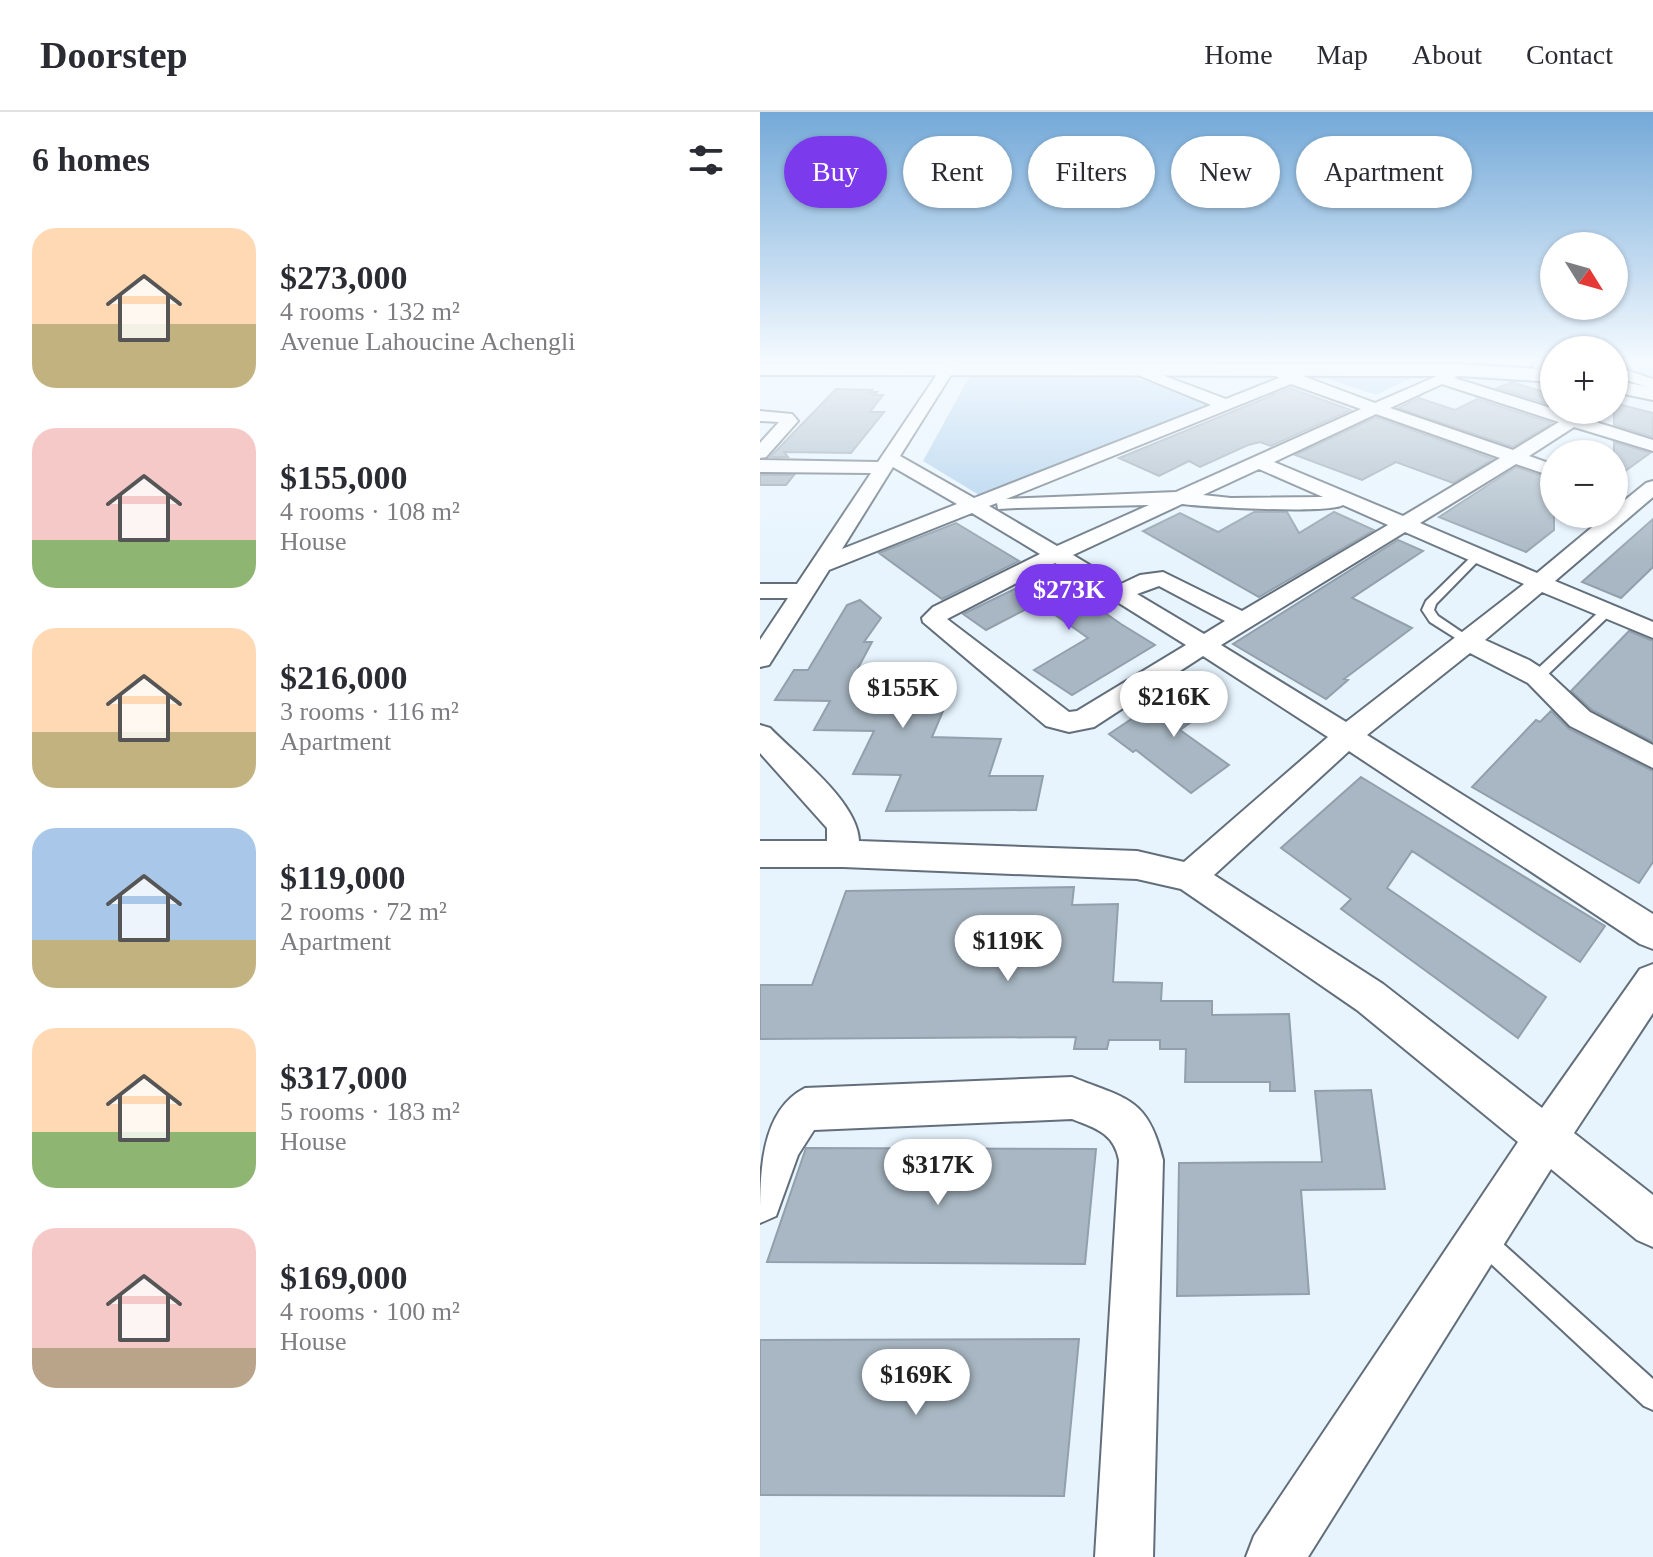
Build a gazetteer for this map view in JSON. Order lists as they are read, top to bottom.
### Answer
{
  "north": "bottom right",
  "page": {
    "header": "Doorstep",
    "nav": [
      "Home",
      "Map",
      "About",
      "Contact"
    ],
    "heading": "6 homes",
    "chip": [
      "Buy",
      "Rent",
      "Filters",
      "New",
      "Apartment"
    ],
    "list": [
      {
        "name": "$273,000",
        "note": "4 rooms · 132 m² · Avenue Lahoucine Achengli"
      },
      {
        "name": "$155,000",
        "note": "4 rooms · 108 m² · House"
      },
      {
        "name": "$216,000",
        "note": "3 rooms · 116 m² · Apartment"
      },
      {
        "name": "$119,000",
        "note": "2 rooms · 72 m² · Apartment"
      },
      {
        "name": "$317,000",
        "note": "5 rooms · 183 m² · House"
      },
      {
        "name": "$169,000",
        "note": "4 rooms · 100 m² · House"
      }
    ],
    "map_buttons": ["+", "−"],
    "price": [
      "$273K",
      "$155K",
      "$216K",
      "$119K",
      "$317K",
      "$169K"
    ]
  }
}
